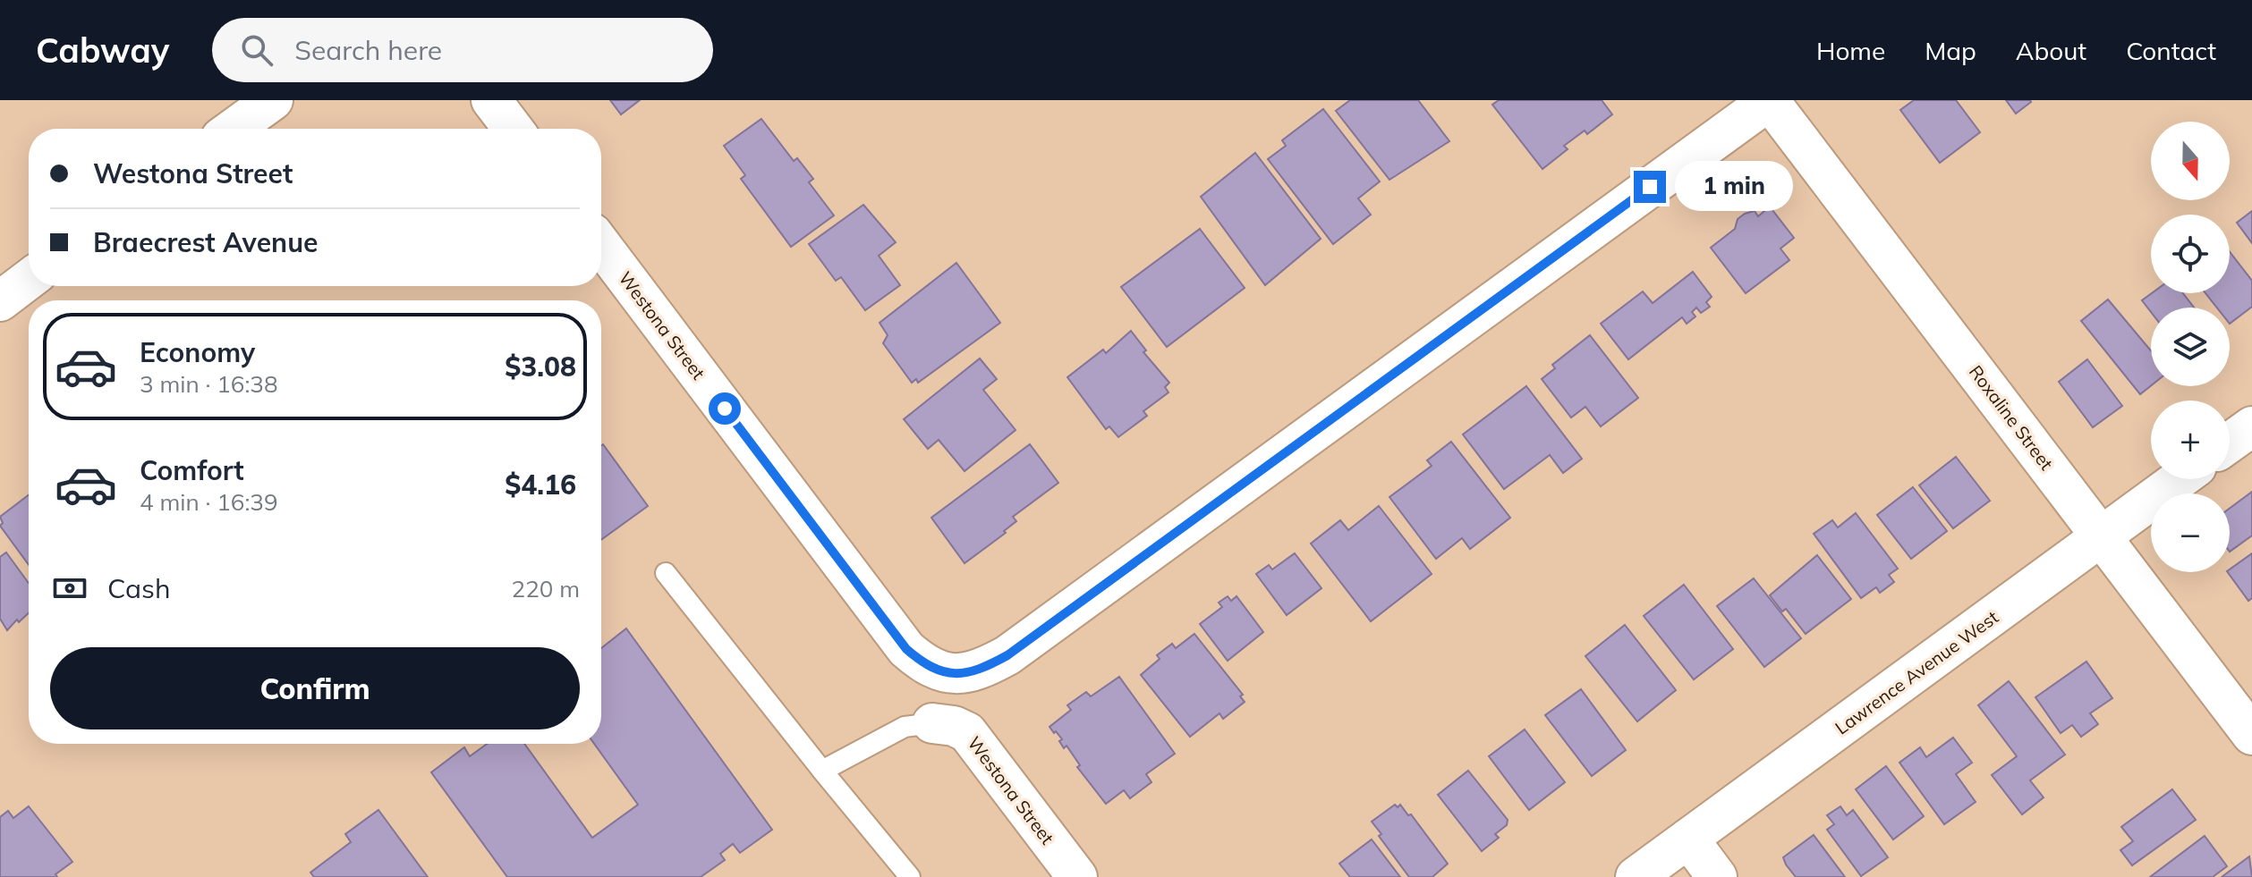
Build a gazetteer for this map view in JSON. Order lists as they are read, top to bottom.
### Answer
{
  "streets": {
    "street": ["Westona Street", "Roxaline Street", "Lawrence Avenue West"]
  },
  "crossings": [
    ["Westona Street", "Roxaline Street"],
    ["Roxaline Street", "Lawrence Avenue West"]
  ],
  "north": "bottom",
  "page": {
    "header": "Cabway",
    "search": "Search here",
    "nav": [
      "Home",
      "Map",
      "About",
      "Contact"
    ],
    "map_buttons": ["+", "−"],
    "banner": ["Westona Street", "Braecrest Avenue"],
    "bubble": "1 min",
    "list": [
      {
        "name": "Economy",
        "note": "3 min · 16:38",
        "value": "$3.08"
      },
      {
        "name": "Comfort",
        "note": "4 min · 16:39",
        "value": "$4.16"
      }
    ],
    "pay": ["Cash", "220 m"],
    "buttons": "Confirm"
  }
}
